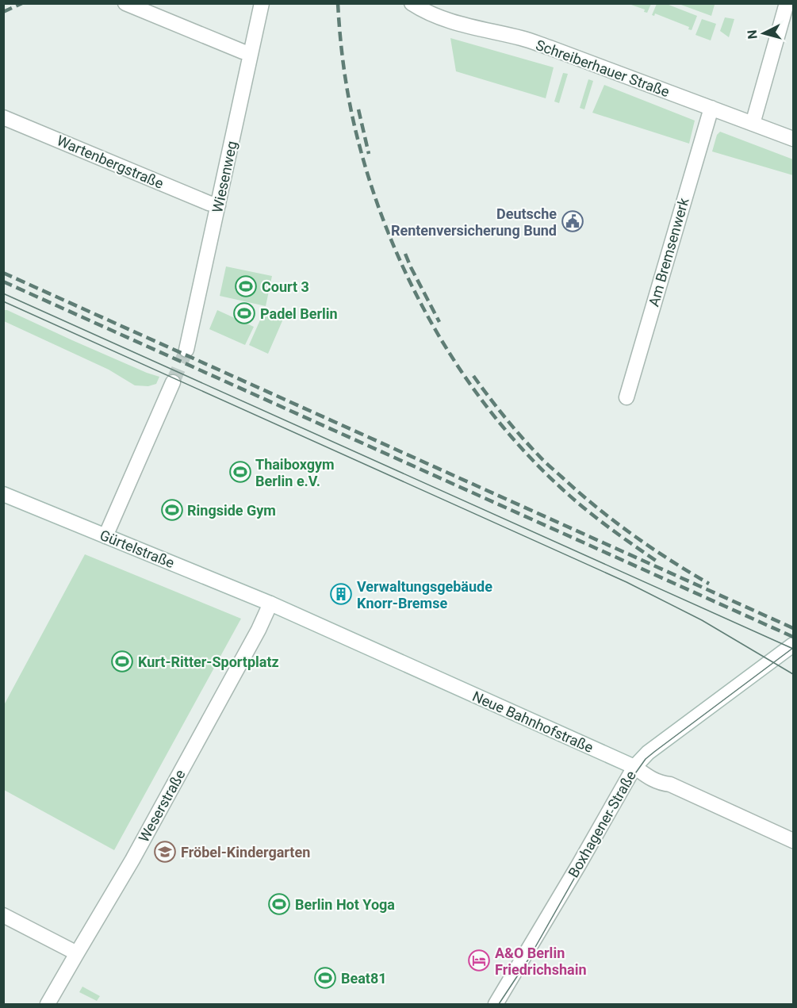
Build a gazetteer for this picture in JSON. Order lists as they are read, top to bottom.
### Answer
{
  "streets": {
    "street": [
      "Schreiberhauer Straße",
      "Wartenbergstraße",
      "Wiesenweg",
      "Am Bremsenwerk",
      "Gürtelstraße",
      "Neue Bahnhofstraße",
      "Weserstraße",
      "Boxhagener Straße"
    ]
  },
  "crossings": [
    ["Schreiberhauer Straße", "Am Bremsenwerk"],
    ["Wartenbergstraße", "Wiesenweg"],
    ["Gürtelstraße", "Neue Bahnhofstraße"],
    ["Gürtelstraße", "Weserstraße"],
    ["Neue Bahnhofstraße", "Weserstraße"],
    ["Neue Bahnhofstraße", "Boxhagener Straße"]
  ],
  "places": {
    "public building": ["Deutsche Rentenversicherung Bund"],
    "sports": [
      "Court 3",
      "Padel Berlin",
      "Thaiboxgym Berlin e.V.",
      "Ringside Gym",
      "Kurt-Ritter-Sportplatz",
      "Berlin Hot Yoga",
      "Beat81"
    ],
    "building": ["Verwaltungsgebäude Knorr-Bremse"],
    "school or university": ["Fröbel-Kindergarten"],
    "hotel": ["A&O Berlin Friedrichshain"]
  },
  "north": "left"
}
